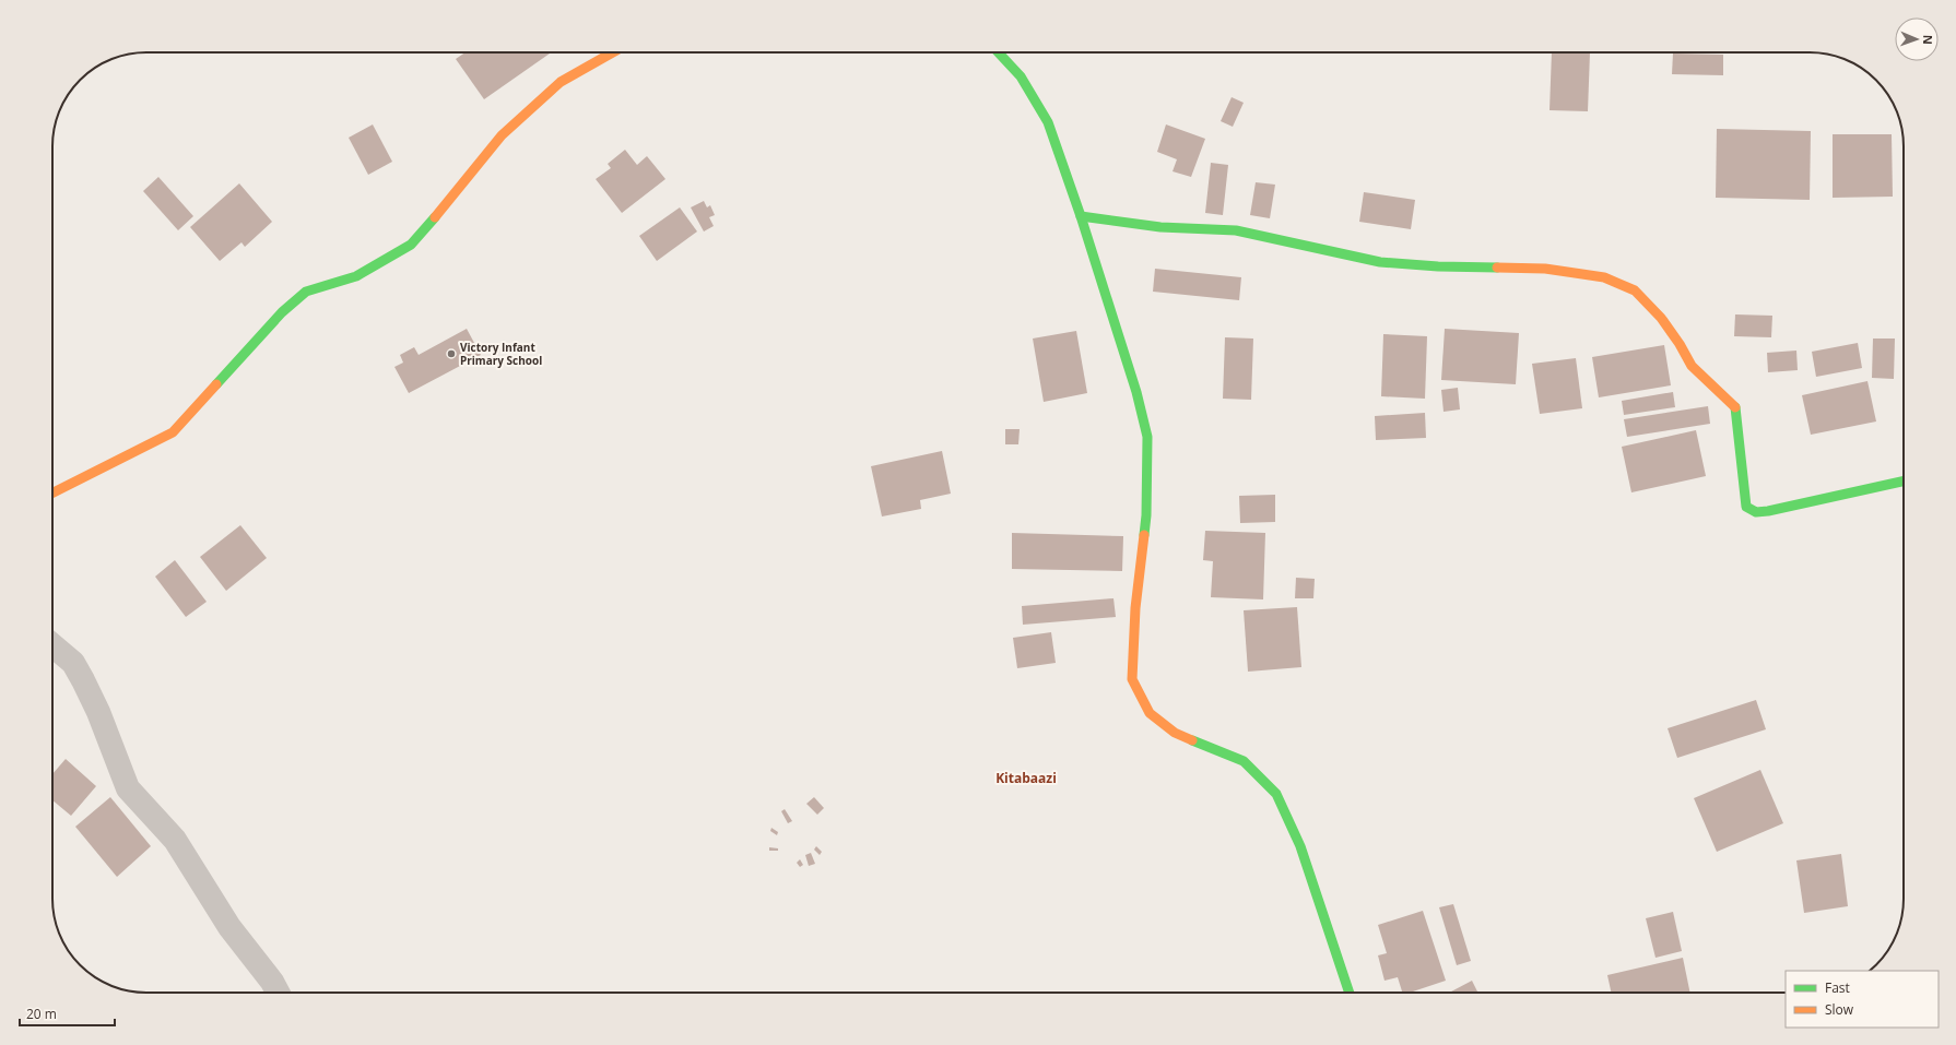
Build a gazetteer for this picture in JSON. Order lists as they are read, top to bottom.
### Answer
{
  "districts": ["Kitabaazi"],
  "places": ["Victory Infant Primary School"],
  "legend": ["Fast", "Slow"],
  "scale_bar": "20 m",
  "north": "right"
}
